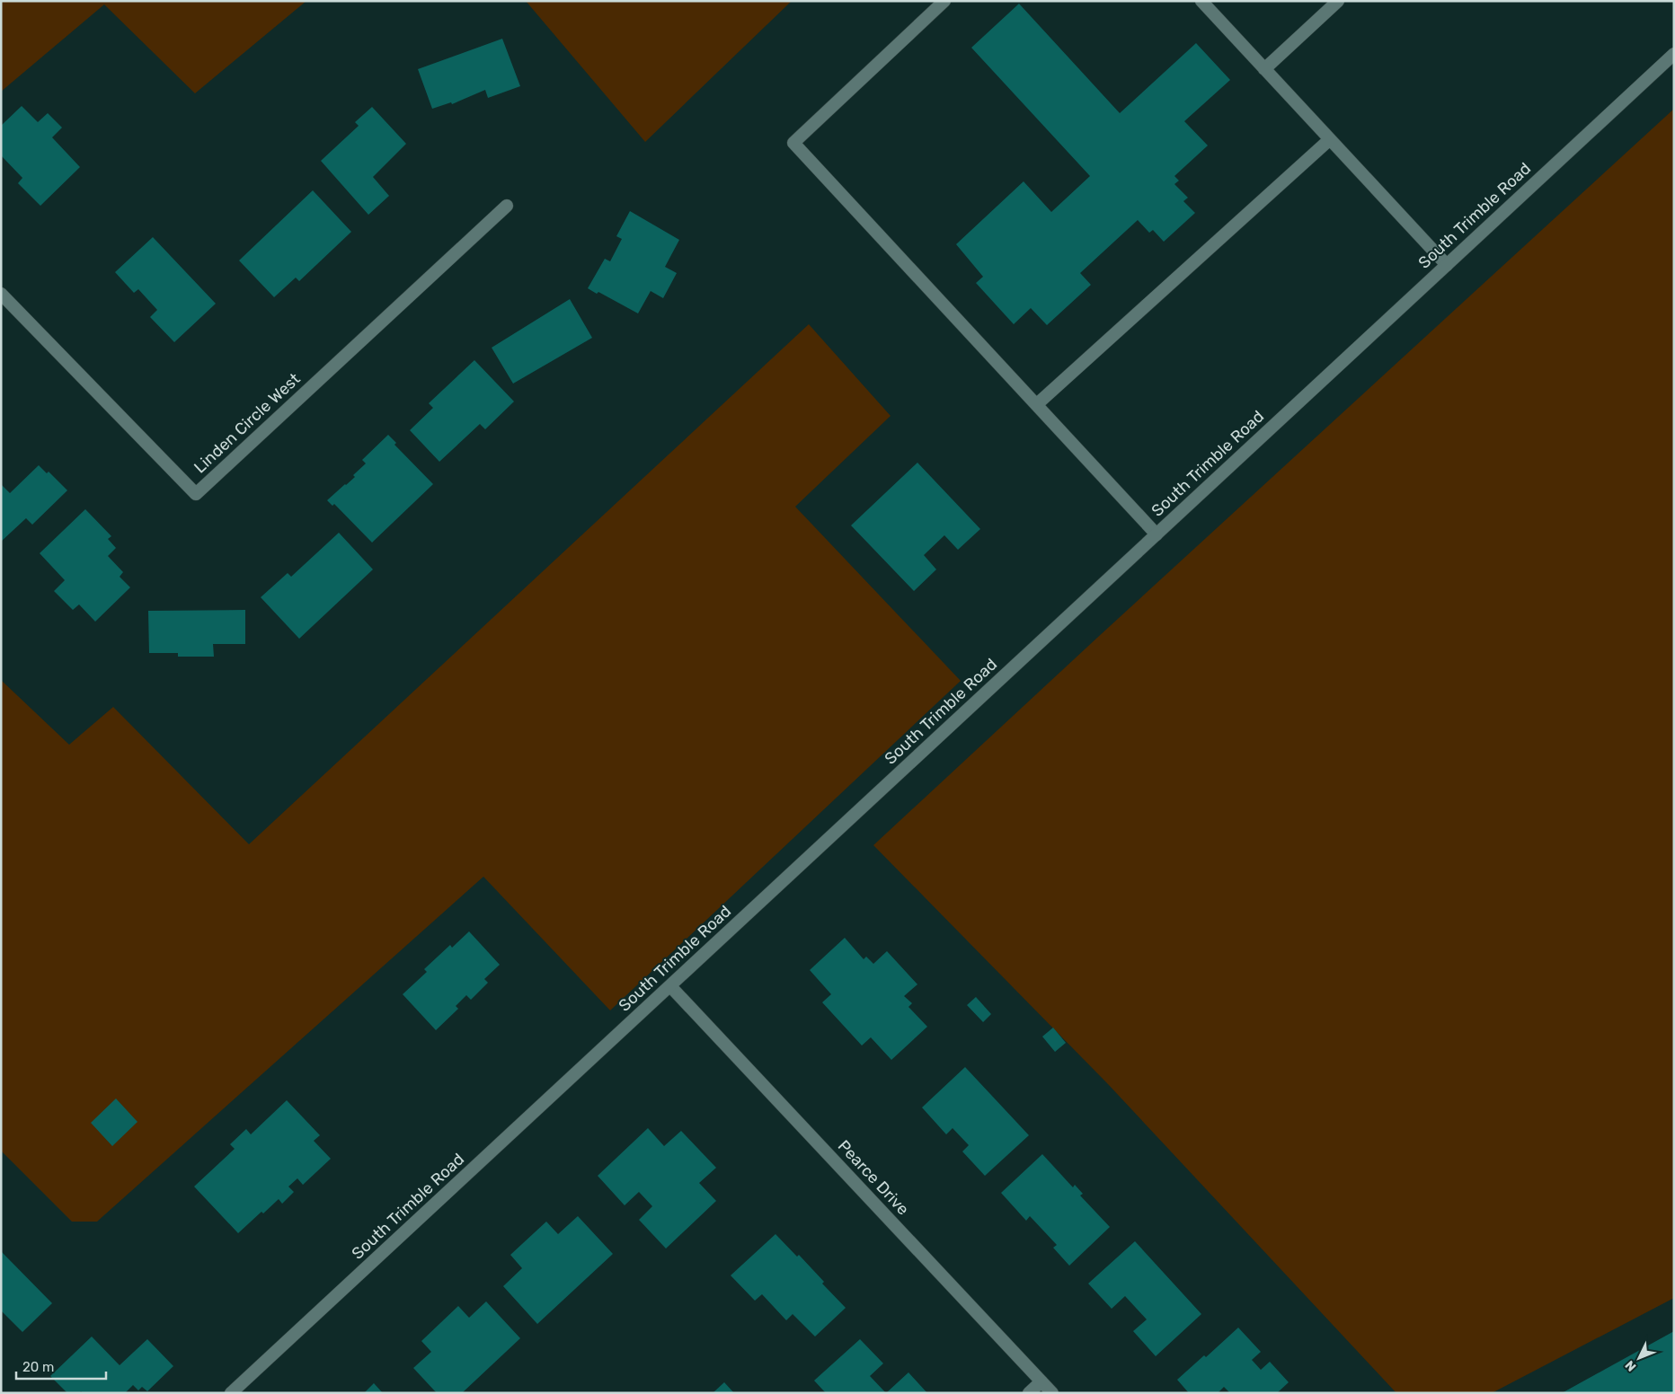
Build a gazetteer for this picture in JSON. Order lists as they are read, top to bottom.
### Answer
{
  "streets": {
    "main road": ["South Trimble Road", "Linden Circle West", "Pearce Drive"]
  },
  "crossings": [
    ["South Trimble Road", "Pearce Drive"]
  ],
  "scale_bar": "20 m",
  "north": "bottom left"
}
